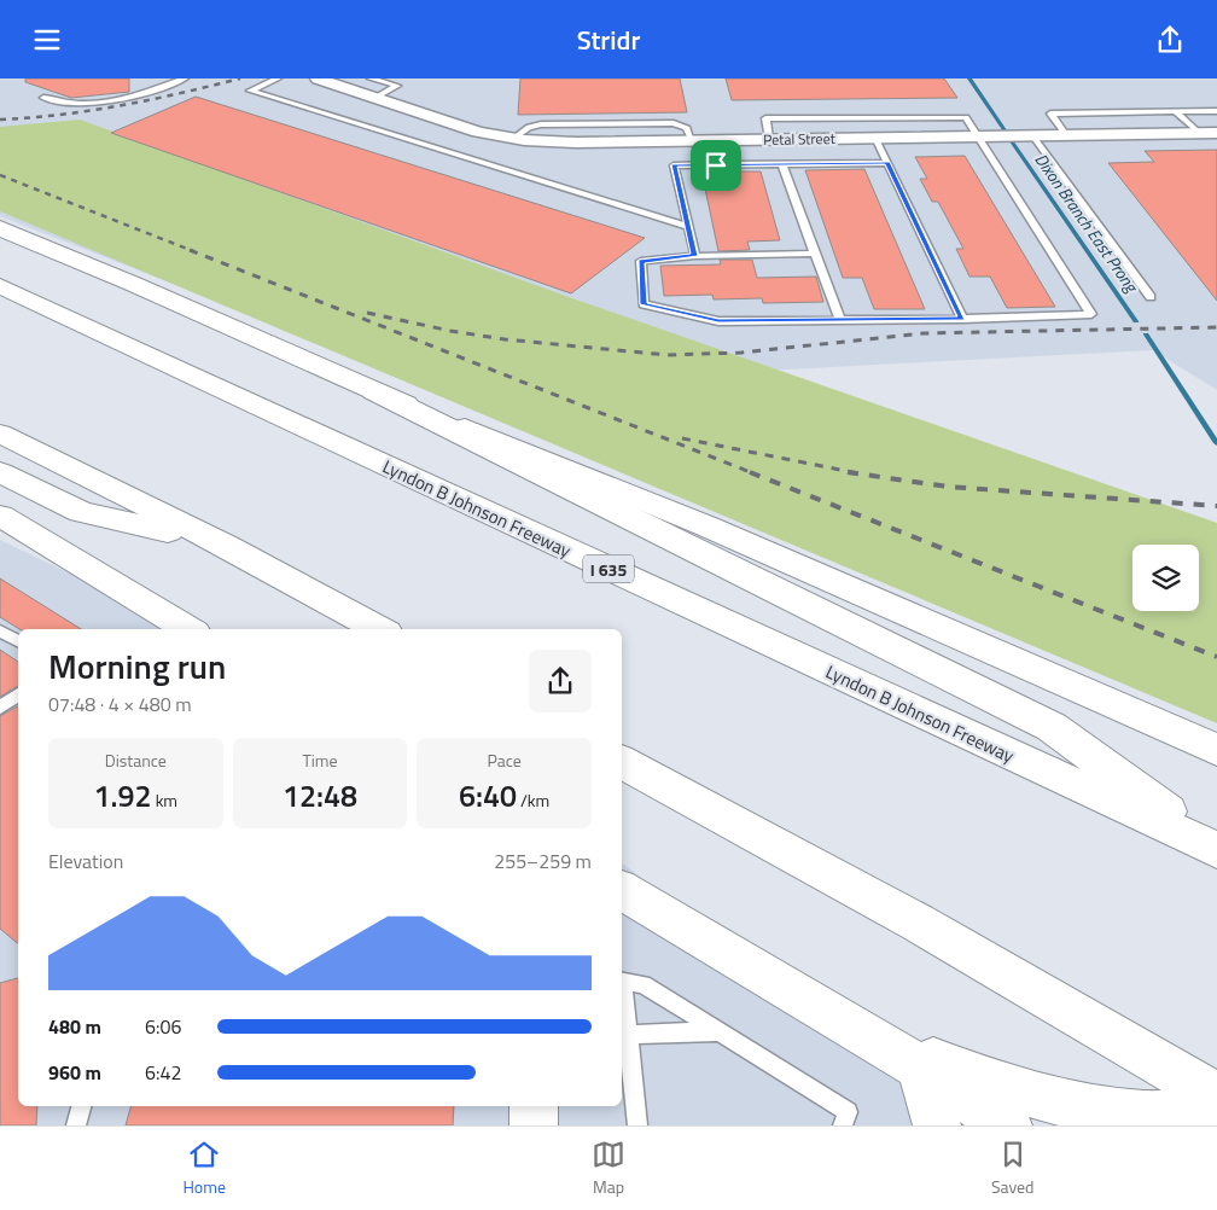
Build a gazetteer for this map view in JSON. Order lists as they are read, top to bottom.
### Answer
{
  "streets": {
    "main road": ["Lyndon B Johnson Freeway", "I 635"],
    "street": ["Petal Street"]
  },
  "water": ["Dixon Branch East Prong"],
  "page": {
    "header": "Stridr",
    "heading": ["Morning run", "07:48 · 4 × 480 m"],
    "stats": [
      ["Distance", "1.92 km"],
      ["Time", "12:48"],
      ["Pace", "6:40 /km"]
    ],
    "chart": ["Elevation", "255–259 m"],
    "list": [
      {
        "name": "480 m",
        "note": "6:06"
      },
      {
        "name": "960 m",
        "note": "6:42"
      }
    ],
    "tabs": ["Home", "Map", "Saved"]
  }
}
